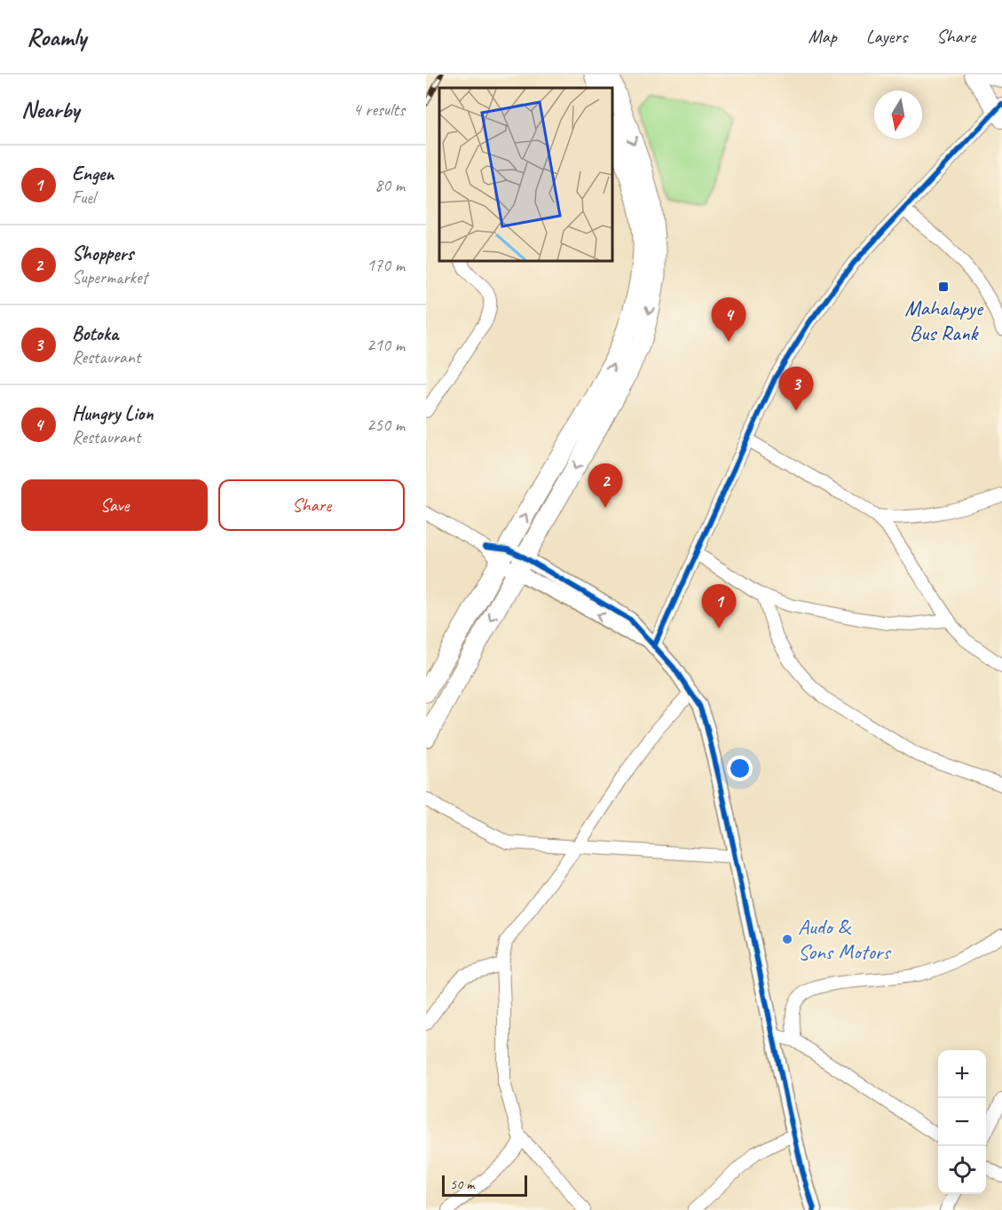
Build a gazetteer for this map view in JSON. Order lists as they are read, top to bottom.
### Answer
{
  "places": {
    "transit": ["Mahalapye Bus Rank"],
    "other": ["Audo & Sons Motors"]
  },
  "scale_bar": "50 m",
  "north": "bottom",
  "page": {
    "header": "Roamly",
    "nav": ["Map", "Layers", "Share"],
    "heading": ["Nearby", "4 results"],
    "list": [
      {
        "mark": "1",
        "name": "Engen",
        "note": "Fuel",
        "value": "80 m"
      },
      {
        "mark": "2",
        "name": "Shoppers",
        "note": "Supermarket",
        "value": "170 m"
      },
      {
        "mark": "3",
        "name": "Botoka",
        "note": "Restaurant",
        "value": "210 m"
      },
      {
        "mark": "4",
        "name": "Hungry Lion",
        "note": "Restaurant",
        "value": "250 m"
      }
    ],
    "pins": [
      "4",
      "3",
      "2",
      "1"
    ],
    "buttons": ["Save", "Share"],
    "map_buttons": ["+", "−"],
    "scale": "50 m"
  }
}
